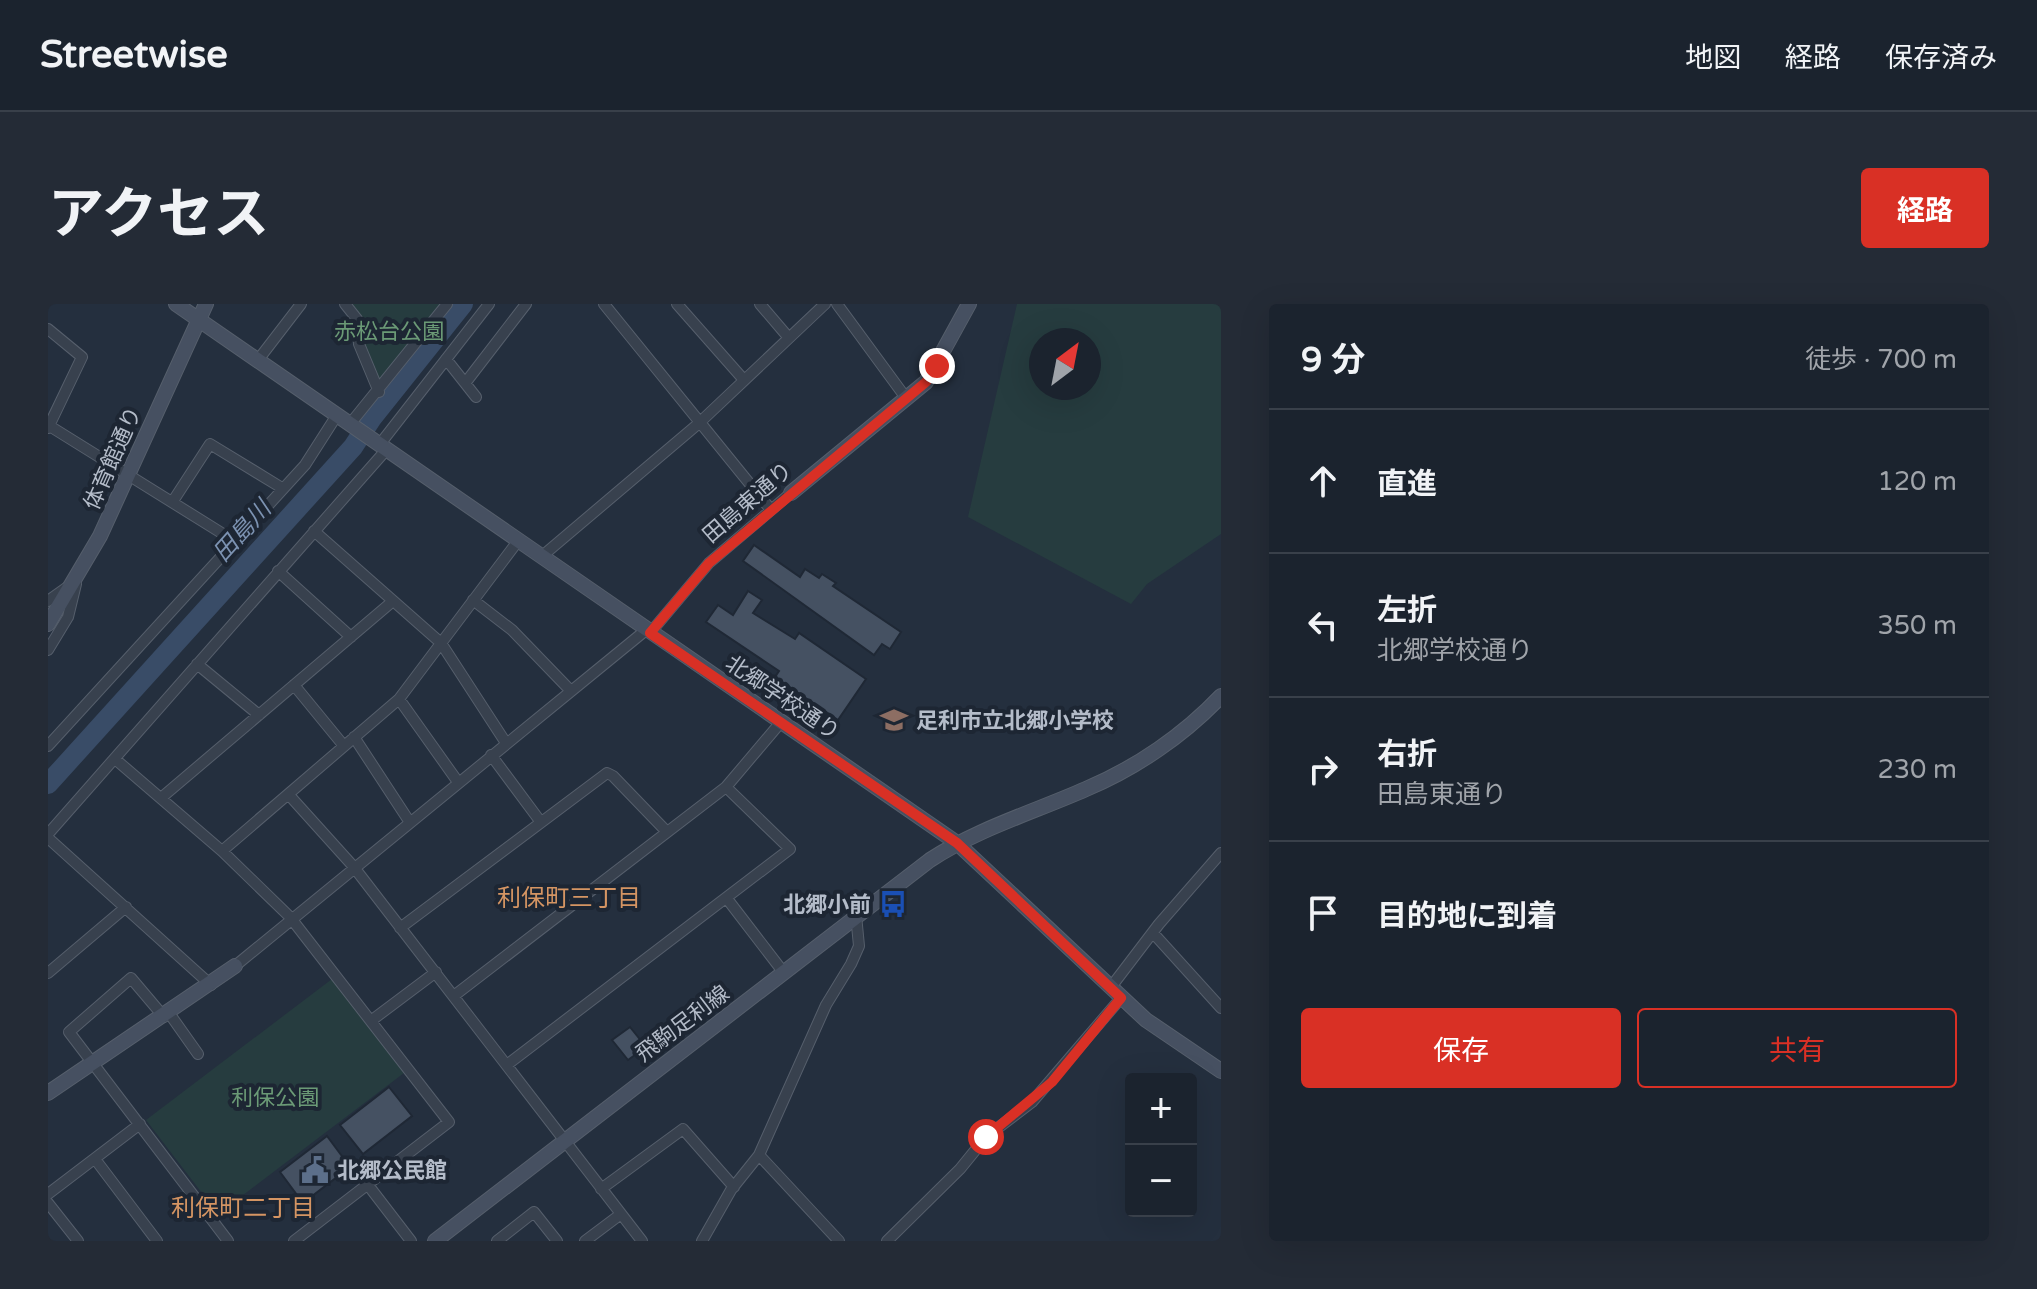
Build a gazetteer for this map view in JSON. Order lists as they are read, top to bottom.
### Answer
{
  "streets": {
    "street": [
      "体育館通り",
      "田島東通り",
      "北郷学校通り",
      "飛駒足利線"
    ]
  },
  "crossings": [
    ["田島東通り", "北郷学校通り"],
    ["北郷学校通り", "飛駒足利線"]
  ],
  "districts": ["利保町三丁目", "利保町二丁目"],
  "water": ["田島川"],
  "parks": ["赤松台公園", "利保公園"],
  "places": {
    "school or university": ["足利市立北郷小学校"],
    "bus stop": ["北郷小前"],
    "public building": ["北郷公民館"]
  },
  "north": "top right",
  "page": {
    "header": "Streetwise",
    "nav": ["地図", "経路", "保存済み"],
    "title": "アクセス",
    "buttons": [
      "経路",
      ["保存", "共有"]
    ],
    "heading": ["9 分", "徒歩 · 700 m"],
    "list": [
      ["直進", "120 m"],
      ["左折", "北郷学校通り", "350 m"],
      ["右折", "田島東通り", "230 m"],
      "目的地に到着"
    ],
    "map_buttons": ["+", "−"]
  }
}
